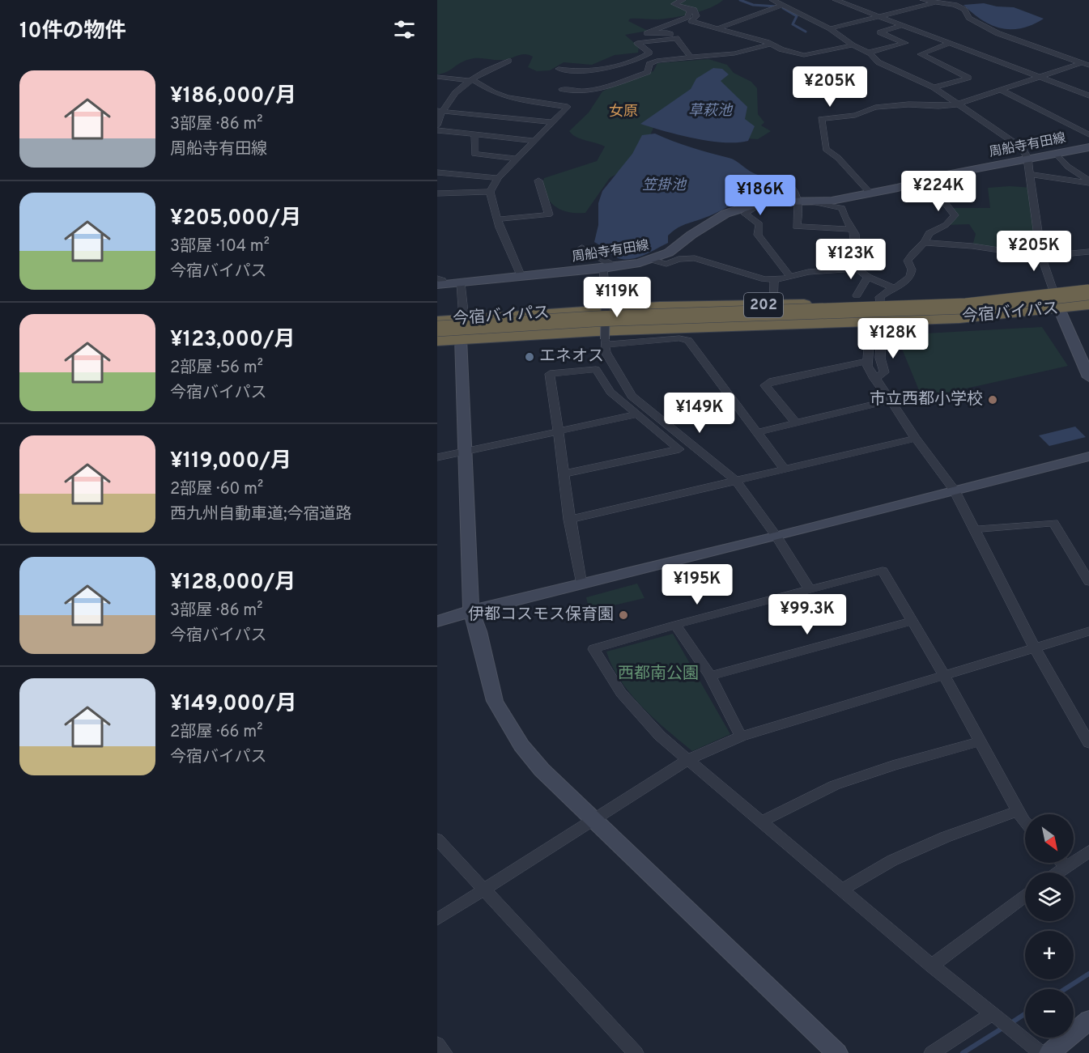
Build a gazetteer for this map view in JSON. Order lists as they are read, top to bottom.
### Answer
{
  "streets": {
    "highway": ["202", "今宿バイパス"],
    "street": ["周船寺有田線"]
  },
  "districts": ["女原"],
  "water": ["草萩池", "笠掛池"],
  "parks": ["西都南公園"],
  "places": ["エネオス", "市立西都小学校", "伊都コスモス保育園"],
  "north": "bottom right",
  "page": {
    "heading": "10件の物件",
    "list": [
      {
        "name": "¥186,000/月",
        "note": "3部屋 · 86 m² · 周船寺有田線"
      },
      {
        "name": "¥205,000/月",
        "note": "3部屋 · 104 m² · 今宿バイパス"
      },
      {
        "name": "¥123,000/月",
        "note": "2部屋 · 56 m² · 今宿バイパス"
      },
      {
        "name": "¥119,000/月",
        "note": "2部屋 · 60 m² · 西九州自動車道;今宿道路"
      },
      {
        "name": "¥128,000/月",
        "note": "3部屋 · 86 m² · 今宿バイパス"
      },
      {
        "name": "¥149,000/月",
        "note": "2部屋 · 66 m² · 今宿バイパス"
      }
    ],
    "price": [
      "¥205K",
      "¥224K",
      "¥186K",
      "¥205K",
      "¥123K",
      "¥119K",
      "¥128K",
      "¥149K",
      "¥195K",
      "¥99.3K"
    ],
    "map_buttons": ["+", "−"]
  }
}
